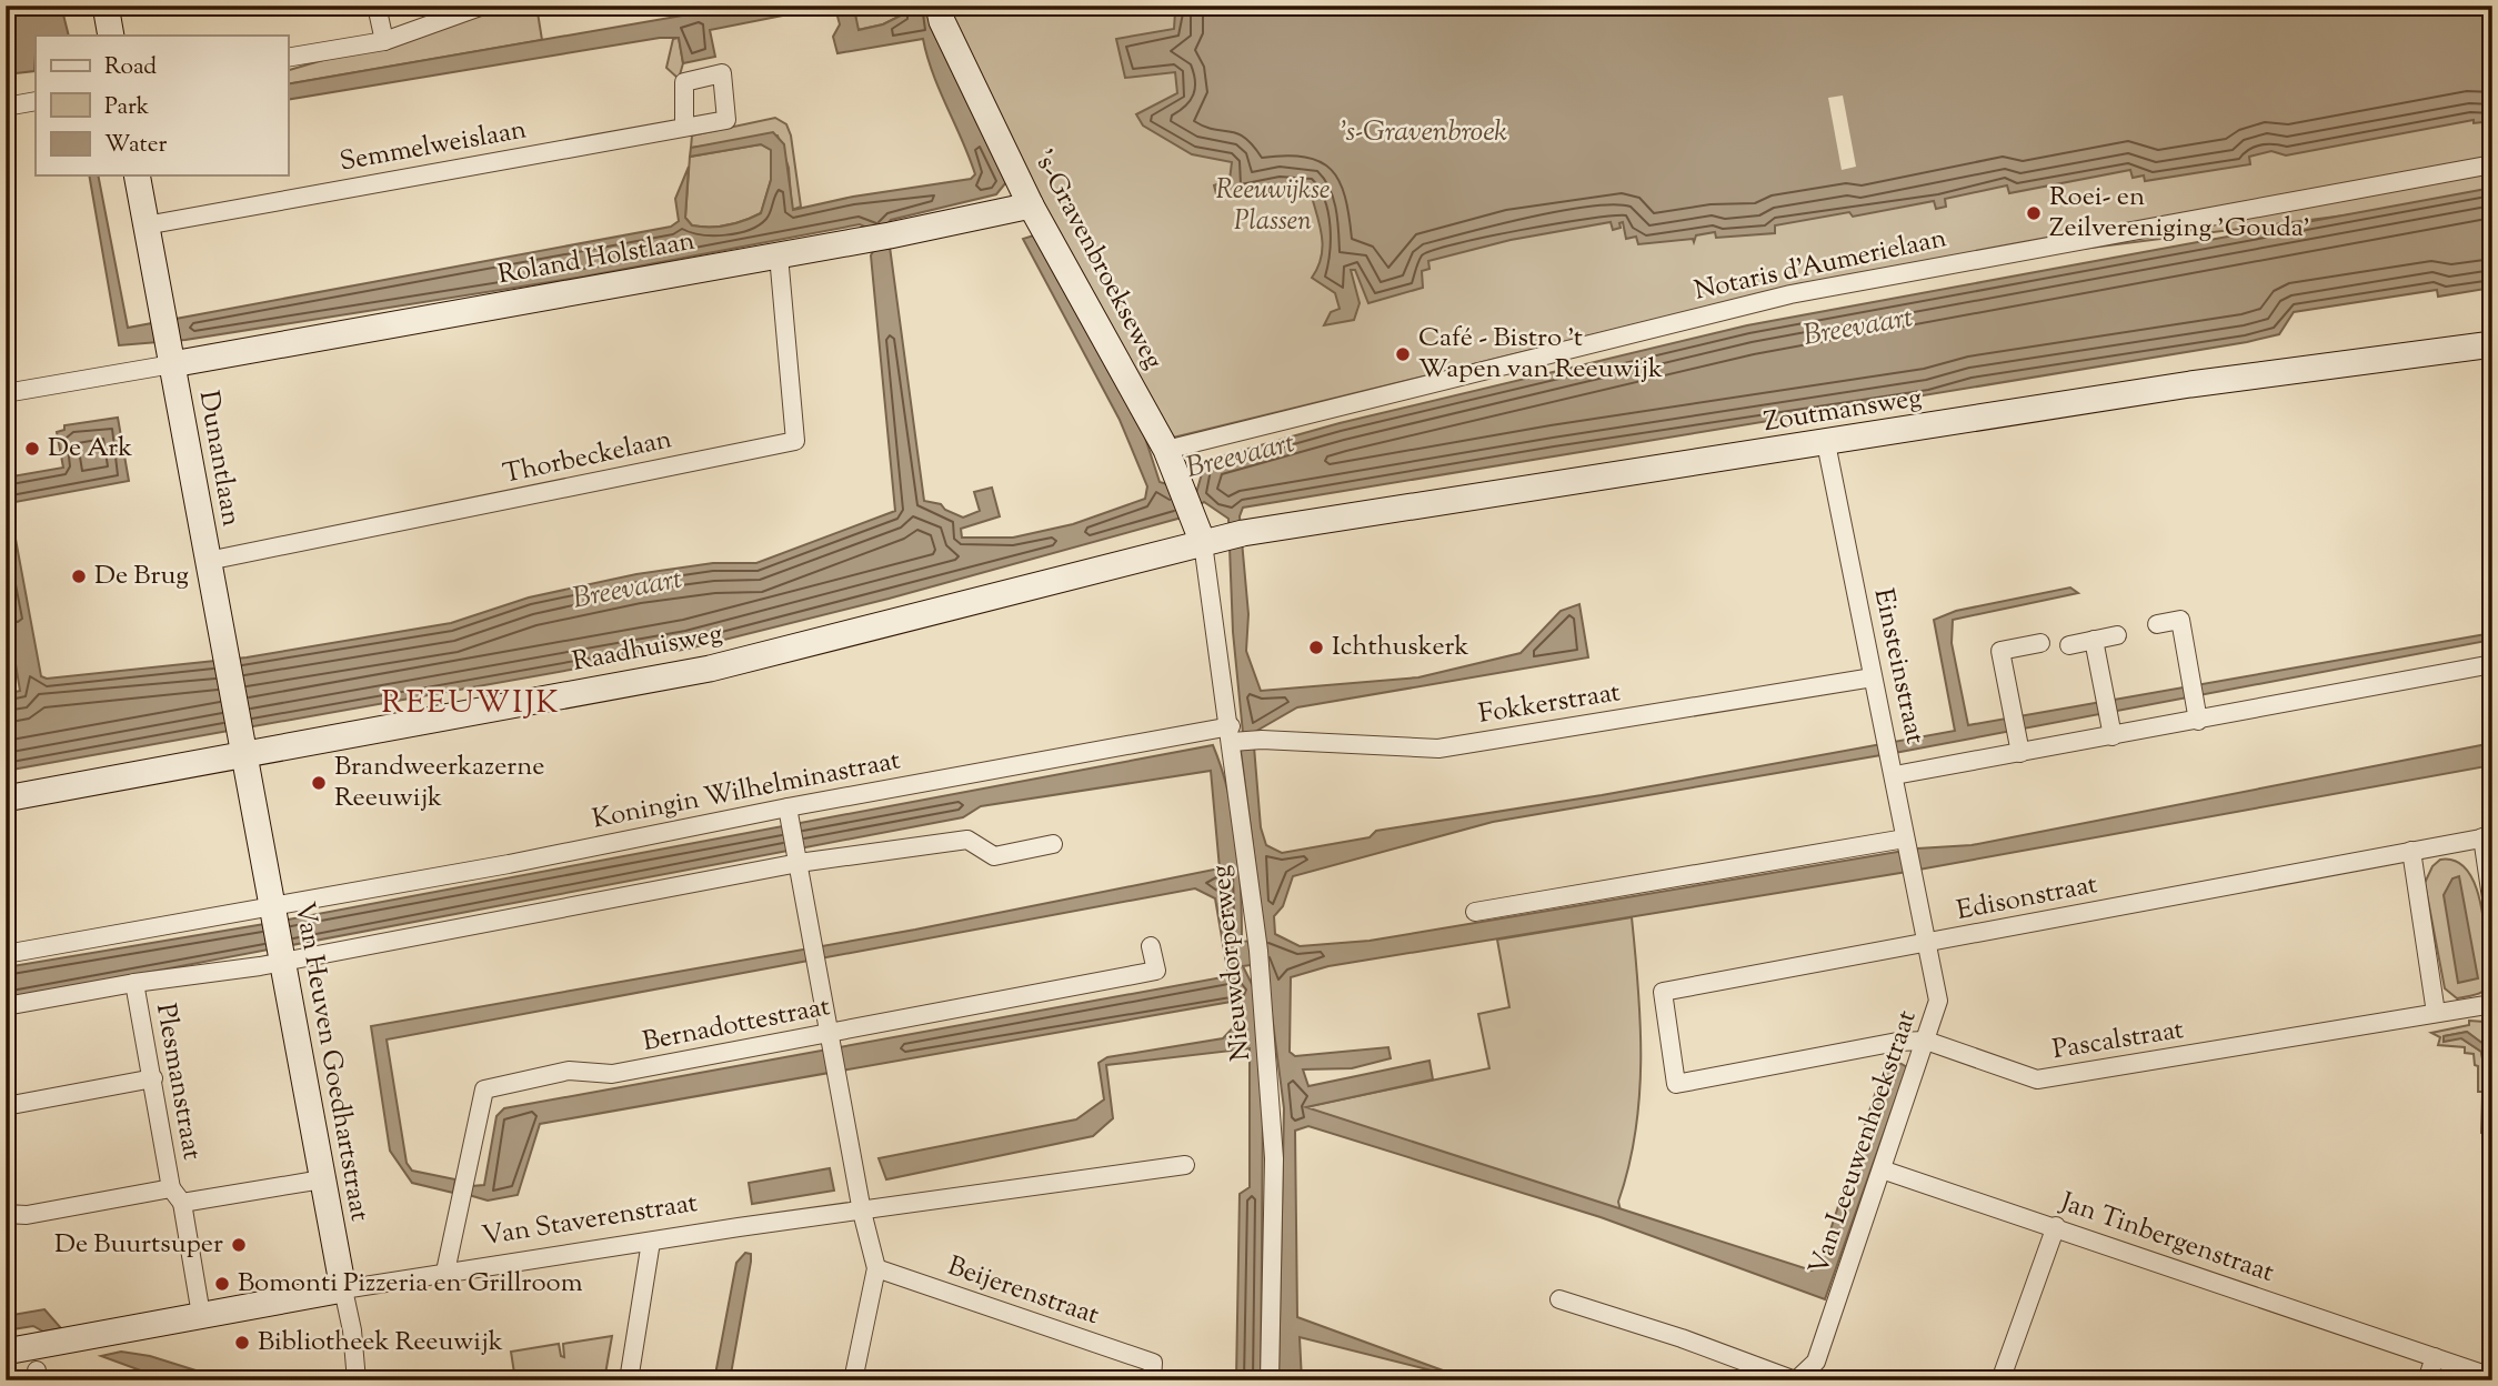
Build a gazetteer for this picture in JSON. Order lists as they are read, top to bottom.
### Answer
{
  "streets": {
    "street": [
      "Semmelweislaan",
      "Roland Holstlaan",
      "'s-Gravenbroekseweg",
      "Notaris d'Aumerielaan",
      "Zoutmansweg",
      "Thorbeckelaan",
      "Dunantlaan",
      "Raadhuisweg",
      "Einsteinstraat",
      "Fokkerstraat",
      "Koningin Wilhelminastraat",
      "Edisonstraat",
      "Nieuwdorperweg",
      "Bernadottestraat",
      "Pascalstraat",
      "Van Heuven Goedhartstraat",
      "Plesmanstraat",
      "Van Leeuwenhoekstraat",
      "Van Staverenstraat",
      "Jan Tinbergenstraat",
      "Beijerenstraat"
    ]
  },
  "crossings": [
    ["Semmelweislaan", "Dunantlaan"],
    ["Roland Holstlaan", "'s-Gravenbroekseweg"],
    ["Roland Holstlaan", "Thorbeckelaan"],
    ["Roland Holstlaan", "Dunantlaan"],
    ["'s-Gravenbroekseweg", "Notaris d'Aumerielaan"],
    ["'s-Gravenbroekseweg", "Zoutmansweg"],
    ["'s-Gravenbroekseweg", "Raadhuisweg"],
    ["'s-Gravenbroekseweg", "Nieuwdorperweg"],
    ["Zoutmansweg", "Raadhuisweg"],
    ["Zoutmansweg", "Einsteinstraat"],
    ["Zoutmansweg", "Nieuwdorperweg"],
    ["Thorbeckelaan", "Dunantlaan"],
    ["Dunantlaan", "Raadhuisweg"],
    ["Dunantlaan", "Van Heuven Goedhartstraat"],
    ["Raadhuisweg", "Nieuwdorperweg"],
    ["Raadhuisweg", "Van Heuven Goedhartstraat"],
    ["Einsteinstraat", "Fokkerstraat"],
    ["Einsteinstraat", "Van Leeuwenhoekstraat"],
    ["Fokkerstraat", "Koningin Wilhelminastraat"],
    ["Fokkerstraat", "Nieuwdorperweg"],
    ["Koningin Wilhelminastraat", "Nieuwdorperweg"],
    ["Koningin Wilhelminastraat", "Van Heuven Goedhartstraat"],
    ["Edisonstraat", "Pascalstraat"],
    ["Edisonstraat", "Van Leeuwenhoekstraat"],
    ["Bernadottestraat", "Van Staverenstraat"],
    ["Pascalstraat", "Van Leeuwenhoekstraat"],
    ["Van Heuven Goedhartstraat", "Van Staverenstraat"],
    ["Plesmanstraat", "Van Staverenstraat"],
    ["Van Leeuwenhoekstraat", "Jan Tinbergenstraat"]
  ],
  "districts": ["REEUWIJK"],
  "water": ["'s-Gravenbroek", "Breevaart"],
  "parks": ["Reeuwijkse Plassen"],
  "places": [
    "Roei- en Zeilvereniging 'Gouda'",
    "Café - Bistro 't Wapen van Reeuwijk",
    "De Ark",
    "De Brug",
    "Ichthuskerk",
    "Brandweerkazerne Reeuwijk",
    "De Buurtsuper",
    "Bomonti Pizzeria en Grillroom",
    "Bibliotheek Reeuwijk"
  ],
  "legend": ["Road", "Park", "Water"]
}
